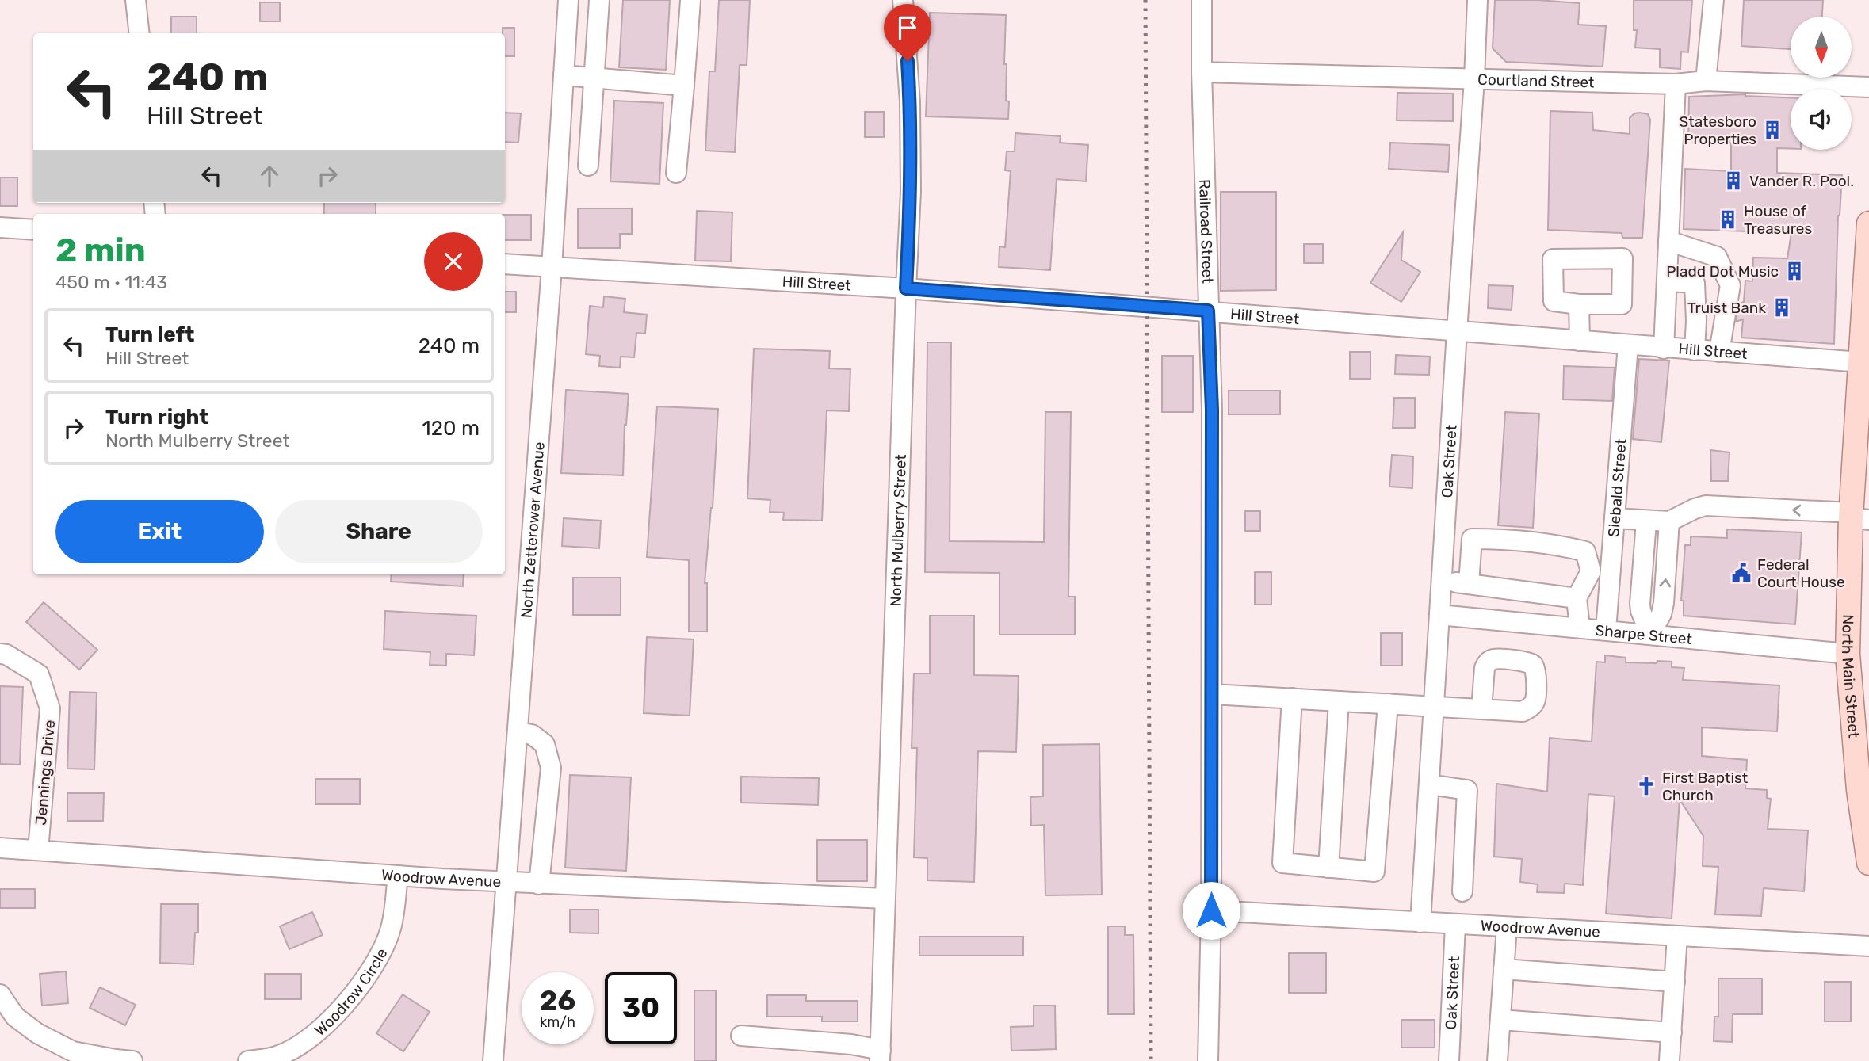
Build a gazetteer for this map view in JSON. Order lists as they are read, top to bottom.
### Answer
{
  "streets": {
    "main road": ["North Main Street"],
    "street": [
      "Courtland Street",
      "Railroad Street",
      "Hill Street",
      "Oak Street",
      "Siebald Street",
      "North Mulberry Street",
      "North Zetterower Avenue",
      "Sharpe Street",
      "Jennings Drive",
      "Woodrow Avenue",
      "Woodrow Circle"
    ]
  },
  "crossings": [
    ["Courtland Street", "Railroad Street"],
    ["Courtland Street", "Oak Street"],
    ["Railroad Street", "Hill Street"],
    ["Railroad Street", "Woodrow Avenue"],
    ["Hill Street", "Oak Street"],
    ["Hill Street", "Siebald Street"],
    ["Hill Street", "North Mulberry Street"],
    ["Hill Street", "North Zetterower Avenue"],
    ["Hill Street", "North Main Street"],
    ["Oak Street", "Sharpe Street"],
    ["Oak Street", "Woodrow Avenue"],
    ["Siebald Street", "Sharpe Street"],
    ["North Mulberry Street", "Woodrow Avenue"],
    ["North Zetterower Avenue", "Woodrow Avenue"],
    ["Sharpe Street", "North Main Street"],
    ["Jennings Drive", "Woodrow Avenue"],
    ["Woodrow Avenue", "Woodrow Circle"]
  ],
  "places": {
    "building": [
      "Statesboro Properties",
      "Vander R. Pool.",
      "House of Treasures",
      "Pladd Dot Music",
      "Truist Bank"
    ],
    "public building": ["Federal Court House"],
    "church": ["First Baptist Church"]
  },
  "north": "bottom",
  "page": {
    "turn": ["240 m", "Hill Street"],
    "heading": ["2 min", "450 m · 11:43"],
    "list": [
      {
        "name": "Turn left",
        "note": "Hill Street",
        "value": "240 m"
      },
      {
        "name": "Turn right",
        "note": "North Mulberry Street",
        "value": "120 m"
      }
    ],
    "buttons": ["Exit", "Share"],
    "speed": "26 km/h",
    "limit": "30"
  }
}
